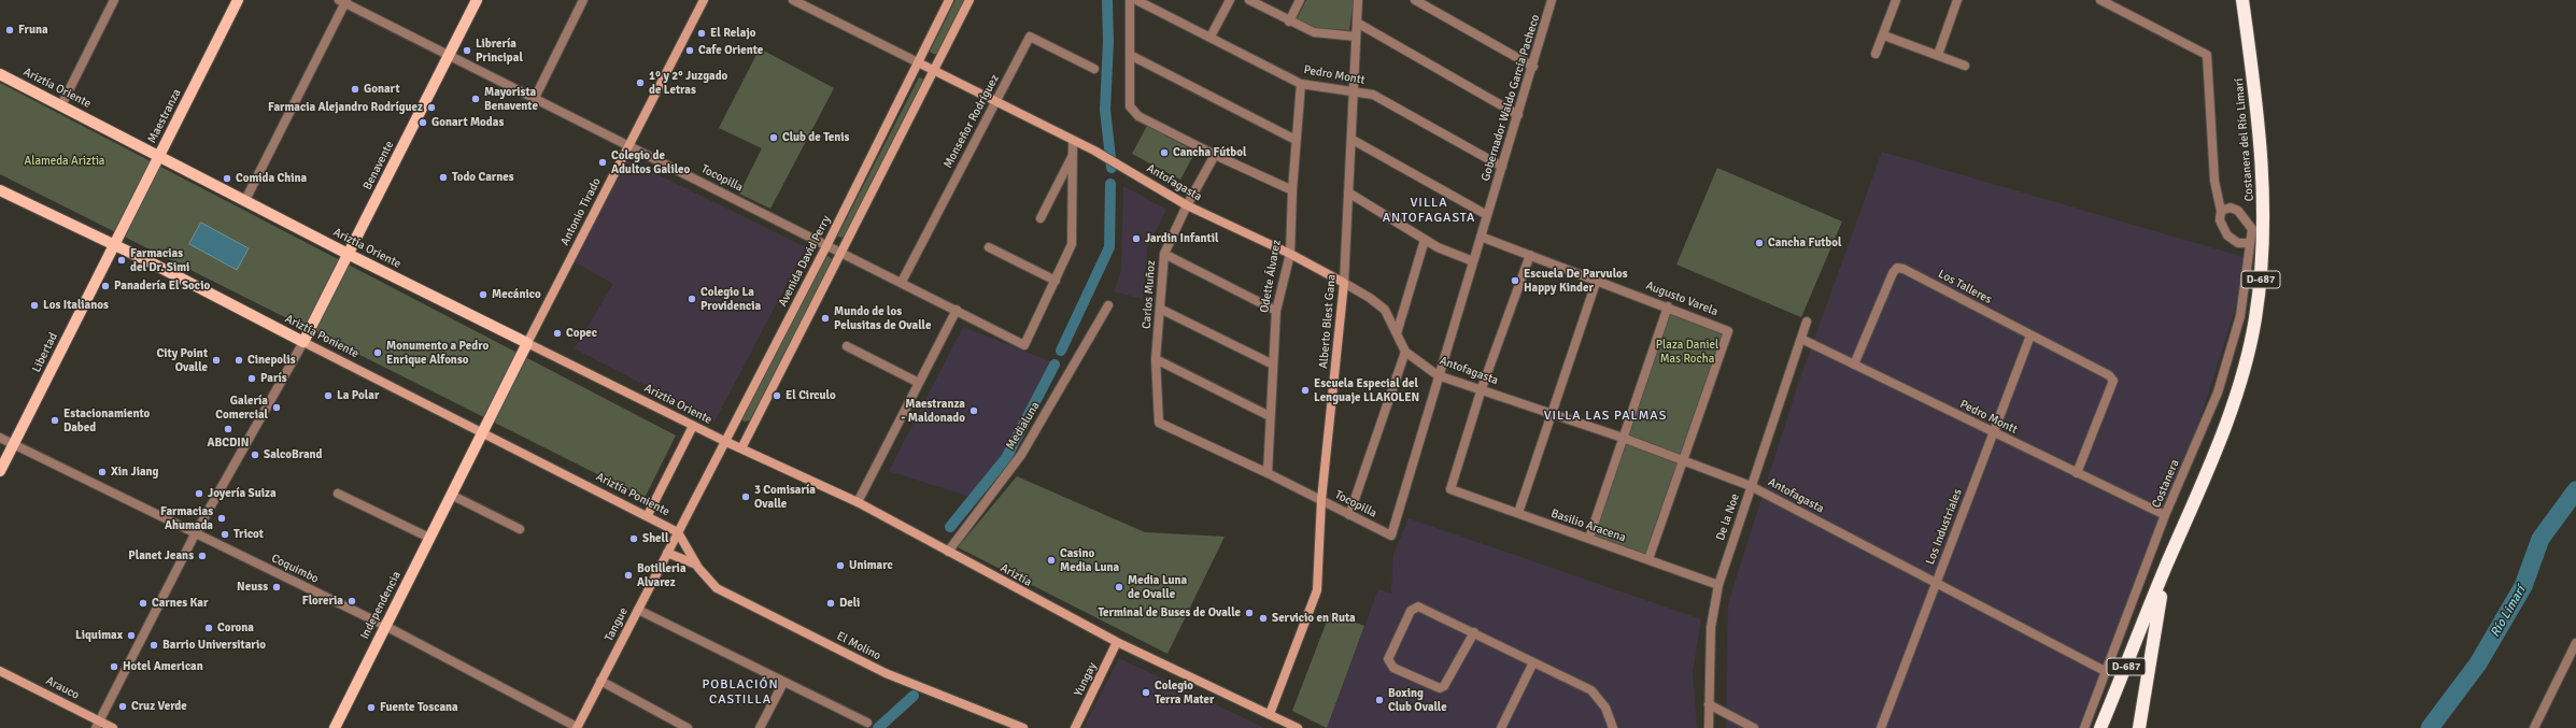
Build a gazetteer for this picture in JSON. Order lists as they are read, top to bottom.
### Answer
{
  "streets": {
    "highway": ["Costanera del Río Limarí", "D-687"],
    "main road": [
      "Ariztía Oriente",
      "Maestranza",
      "Benavente",
      "Antofagasta",
      "Antonio Tirado",
      "Avenida David Perry",
      "Alberto Blest Gana",
      "Ariztía Poniente",
      "Libertad",
      "Ariztía",
      "Independencia",
      "Tangue",
      "El Molino",
      "Yungay",
      "Arauco"
    ],
    "street": [
      "Pedro Montt",
      "Gobernador Waldo García Pacheco",
      "Monseñor Rodríguez",
      "Tocopilla",
      "Odette Álvarez",
      "Los Talleres",
      "Carlos Muñoz",
      "Augusto Varela",
      "Medialuna",
      "Costanera",
      "De la Noe",
      "Basilio Aracena",
      "Los Industriales",
      "Coquimbo"
    ]
  },
  "crossings": [
    ["Pedro Montt", "Gobernador Waldo García Pacheco"],
    ["Pedro Montt", "Odette Álvarez"],
    ["Pedro Montt", "Los Talleres"],
    ["Pedro Montt", "Alberto Blest Gana"],
    ["Pedro Montt", "Costanera"],
    ["Pedro Montt", "De la Noe"],
    ["Pedro Montt", "Los Industriales"],
    ["Ariztía Oriente", "Maestranza"],
    ["Ariztía Oriente", "Benavente"],
    ["Ariztía Oriente", "Antonio Tirado"],
    ["Ariztía Oriente", "Avenida David Perry"],
    ["Ariztía Oriente", "Ariztía"],
    ["Ariztía Oriente", "Independencia"],
    ["Gobernador Waldo García Pacheco", "Tocopilla"],
    ["Gobernador Waldo García Pacheco", "Antofagasta"],
    ["Gobernador Waldo García Pacheco", "Augusto Varela"],
    ["Maestranza", "Ariztía Poniente"],
    ["Maestranza", "Libertad"],
    ["Monseñor Rodríguez", "Tocopilla"],
    ["Monseñor Rodríguez", "Antofagasta"],
    ["Benavente", "Tocopilla"],
    ["Benavente", "Ariztía Poniente"],
    ["Tocopilla", "Antofagasta"],
    ["Tocopilla", "Antonio Tirado"],
    ["Tocopilla", "Avenida David Perry"],
    ["Tocopilla", "Odette Álvarez"],
    ["Tocopilla", "Carlos Muñoz"],
    ["Tocopilla", "Alberto Blest Gana"],
    ["Antofagasta", "Avenida David Perry"],
    ["Antofagasta", "Odette Álvarez"],
    ["Antofagasta", "Carlos Muñoz"],
    ["Antofagasta", "Augusto Varela"],
    ["Antofagasta", "Alberto Blest Gana"],
    ["Antofagasta", "Costanera"],
    ["Antofagasta", "De la Noe"],
    ["Antofagasta", "Basilio Aracena"],
    ["Antofagasta", "Los Industriales"],
    ["Antonio Tirado", "Independencia"],
    ["Avenida David Perry", "Ariztía Poniente"],
    ["Avenida David Perry", "Ariztía"],
    ["Avenida David Perry", "Tangue"],
    ["Avenida David Perry", "El Molino"],
    ["Los Talleres", "Los Industriales"],
    ["Alberto Blest Gana", "Ariztía"],
    ["Ariztía Poniente", "Libertad"],
    ["Ariztía Poniente", "Independencia"],
    ["Ariztía Poniente", "Tangue"],
    ["Ariztía Poniente", "El Molino"],
    ["Libertad", "Coquimbo"],
    ["Medialuna", "Ariztía"],
    ["De la Noe", "Basilio Aracena"],
    ["Coquimbo", "Independencia"],
    ["Coquimbo", "Tangue"],
    ["Ariztía", "Yungay"],
    ["Tangue", "El Molino"]
  ],
  "districts": ["VILLA ANTOFAGASTA", "VILLA LAS PALMAS", "POBLACIÓN CASTILLA"],
  "water": ["Río Limarí"],
  "parks": ["Alameda Ariztia", "Plaza Daniel Mas Rocha"],
  "places": [
    "Fruna",
    "El Relajo",
    "Librería Principal",
    "Cafe Oriente",
    "1º y 2° Juzgado de Letras",
    "Gonart",
    "Mayorista Benavente",
    "Farmacia Alejandro Rodríguez",
    "Gonart Modas",
    "Club de Tenis",
    "Cancha Fútbol",
    "Colegio de Adultos Galileo",
    "Todo Carnes",
    "Comida China",
    "Jardin Infantil",
    "Cancha Futbol",
    "Farmacias del Dr. Simi",
    "Escuela De Parvulos Happy Kinder",
    "Panadería El Socio",
    "Mecánico",
    "Colegio La Providencia",
    "Los Italianos",
    "Mundo de los Pelusitas de Ovalle",
    "Copec",
    "Monumento a Pedro Enrique Alfonso",
    "City Point Ovalle",
    "Cinepolis",
    "París",
    "Escuela Especial del Lenguaje LLAKOLEN",
    "La Polar",
    "El Circulo",
    "Galería Comercial",
    "Maestranza - Maldonado",
    "Estacionamiento Dabed",
    "ABCDIN",
    "SalcoBrand",
    "Xin Jiang",
    "Joyería Suiza",
    "3 Comisaría Ovalle",
    "Farmacias Ahumada",
    "Tricot",
    "Shell",
    "Planet Jeans",
    "Casino Media Luna",
    "Unimarc",
    "Botilleria Alvarez",
    "Neuss",
    "Media Luna de Ovalle",
    "Floreria",
    "Carnes Kar",
    "Deli",
    "Terminal de Buses de Ovalle",
    "Servicio en Ruta",
    "Corona",
    "Liquimax",
    "Barrio Universitario",
    "Hotel American",
    "Colegio Terra Mater",
    "Boxing Club Ovalle",
    "Cruz Verde",
    "Fuente Toscana"
  ]
}
